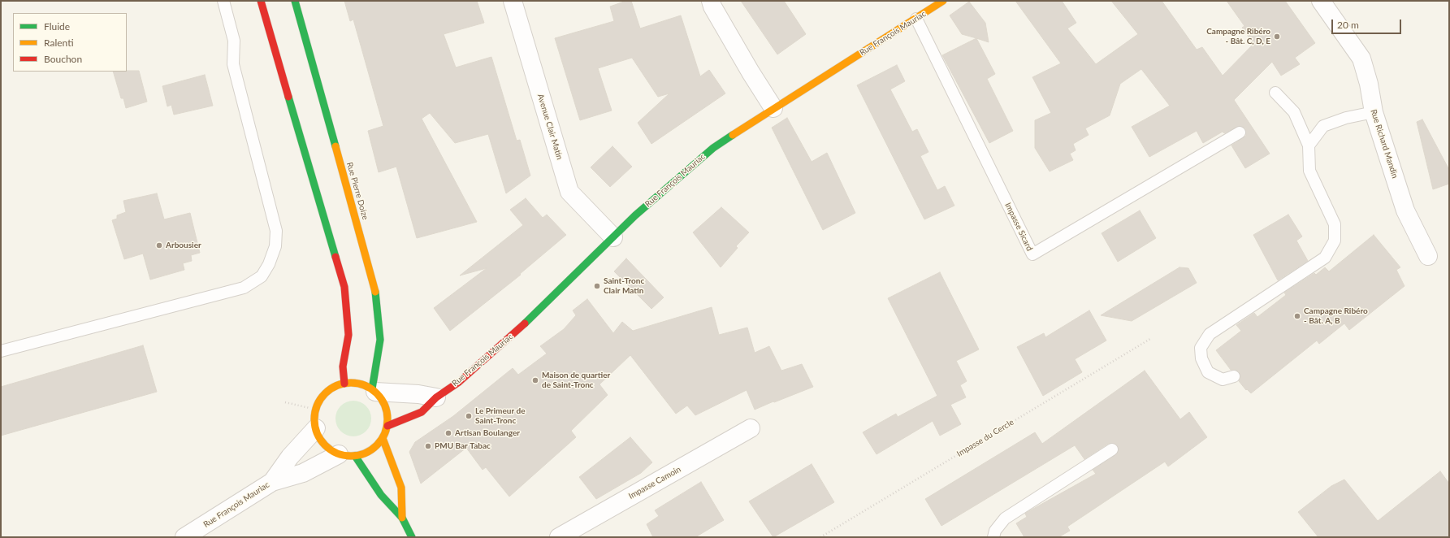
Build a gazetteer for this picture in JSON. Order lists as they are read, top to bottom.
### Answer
{
  "streets": {
    "street": [
      "Rue François Mauriac",
      "Avenue Clair Matin",
      "Rue Richard Mandin",
      "Rue Pierre Doize",
      "Impasse Camoin"
    ],
    "lane": ["Impasse Sicard"],
    "path": ["Impasse du Cercle"]
  },
  "crossings": [
    ["Rue François Mauriac", "Avenue Clair Matin"],
    ["Rue François Mauriac", "Rue Pierre Doize"],
    ["Rue François Mauriac", "Impasse Sicard"]
  ],
  "places": [
    "Campagne Ribéro - Bât. C, D, E",
    "Arbousier",
    "Saint-Tronc Clair Matin",
    "Campagne Ribéro - Bât. A, B",
    "Maison de quartier de Saint-Tronc",
    "Le Primeur de Saint-Tronc",
    "Artisan Boulanger",
    "PMU Bar Tabac"
  ],
  "legend": ["Fluide", "Ralenti", "Bouchon"],
  "scale_bar": "20 m"
}
